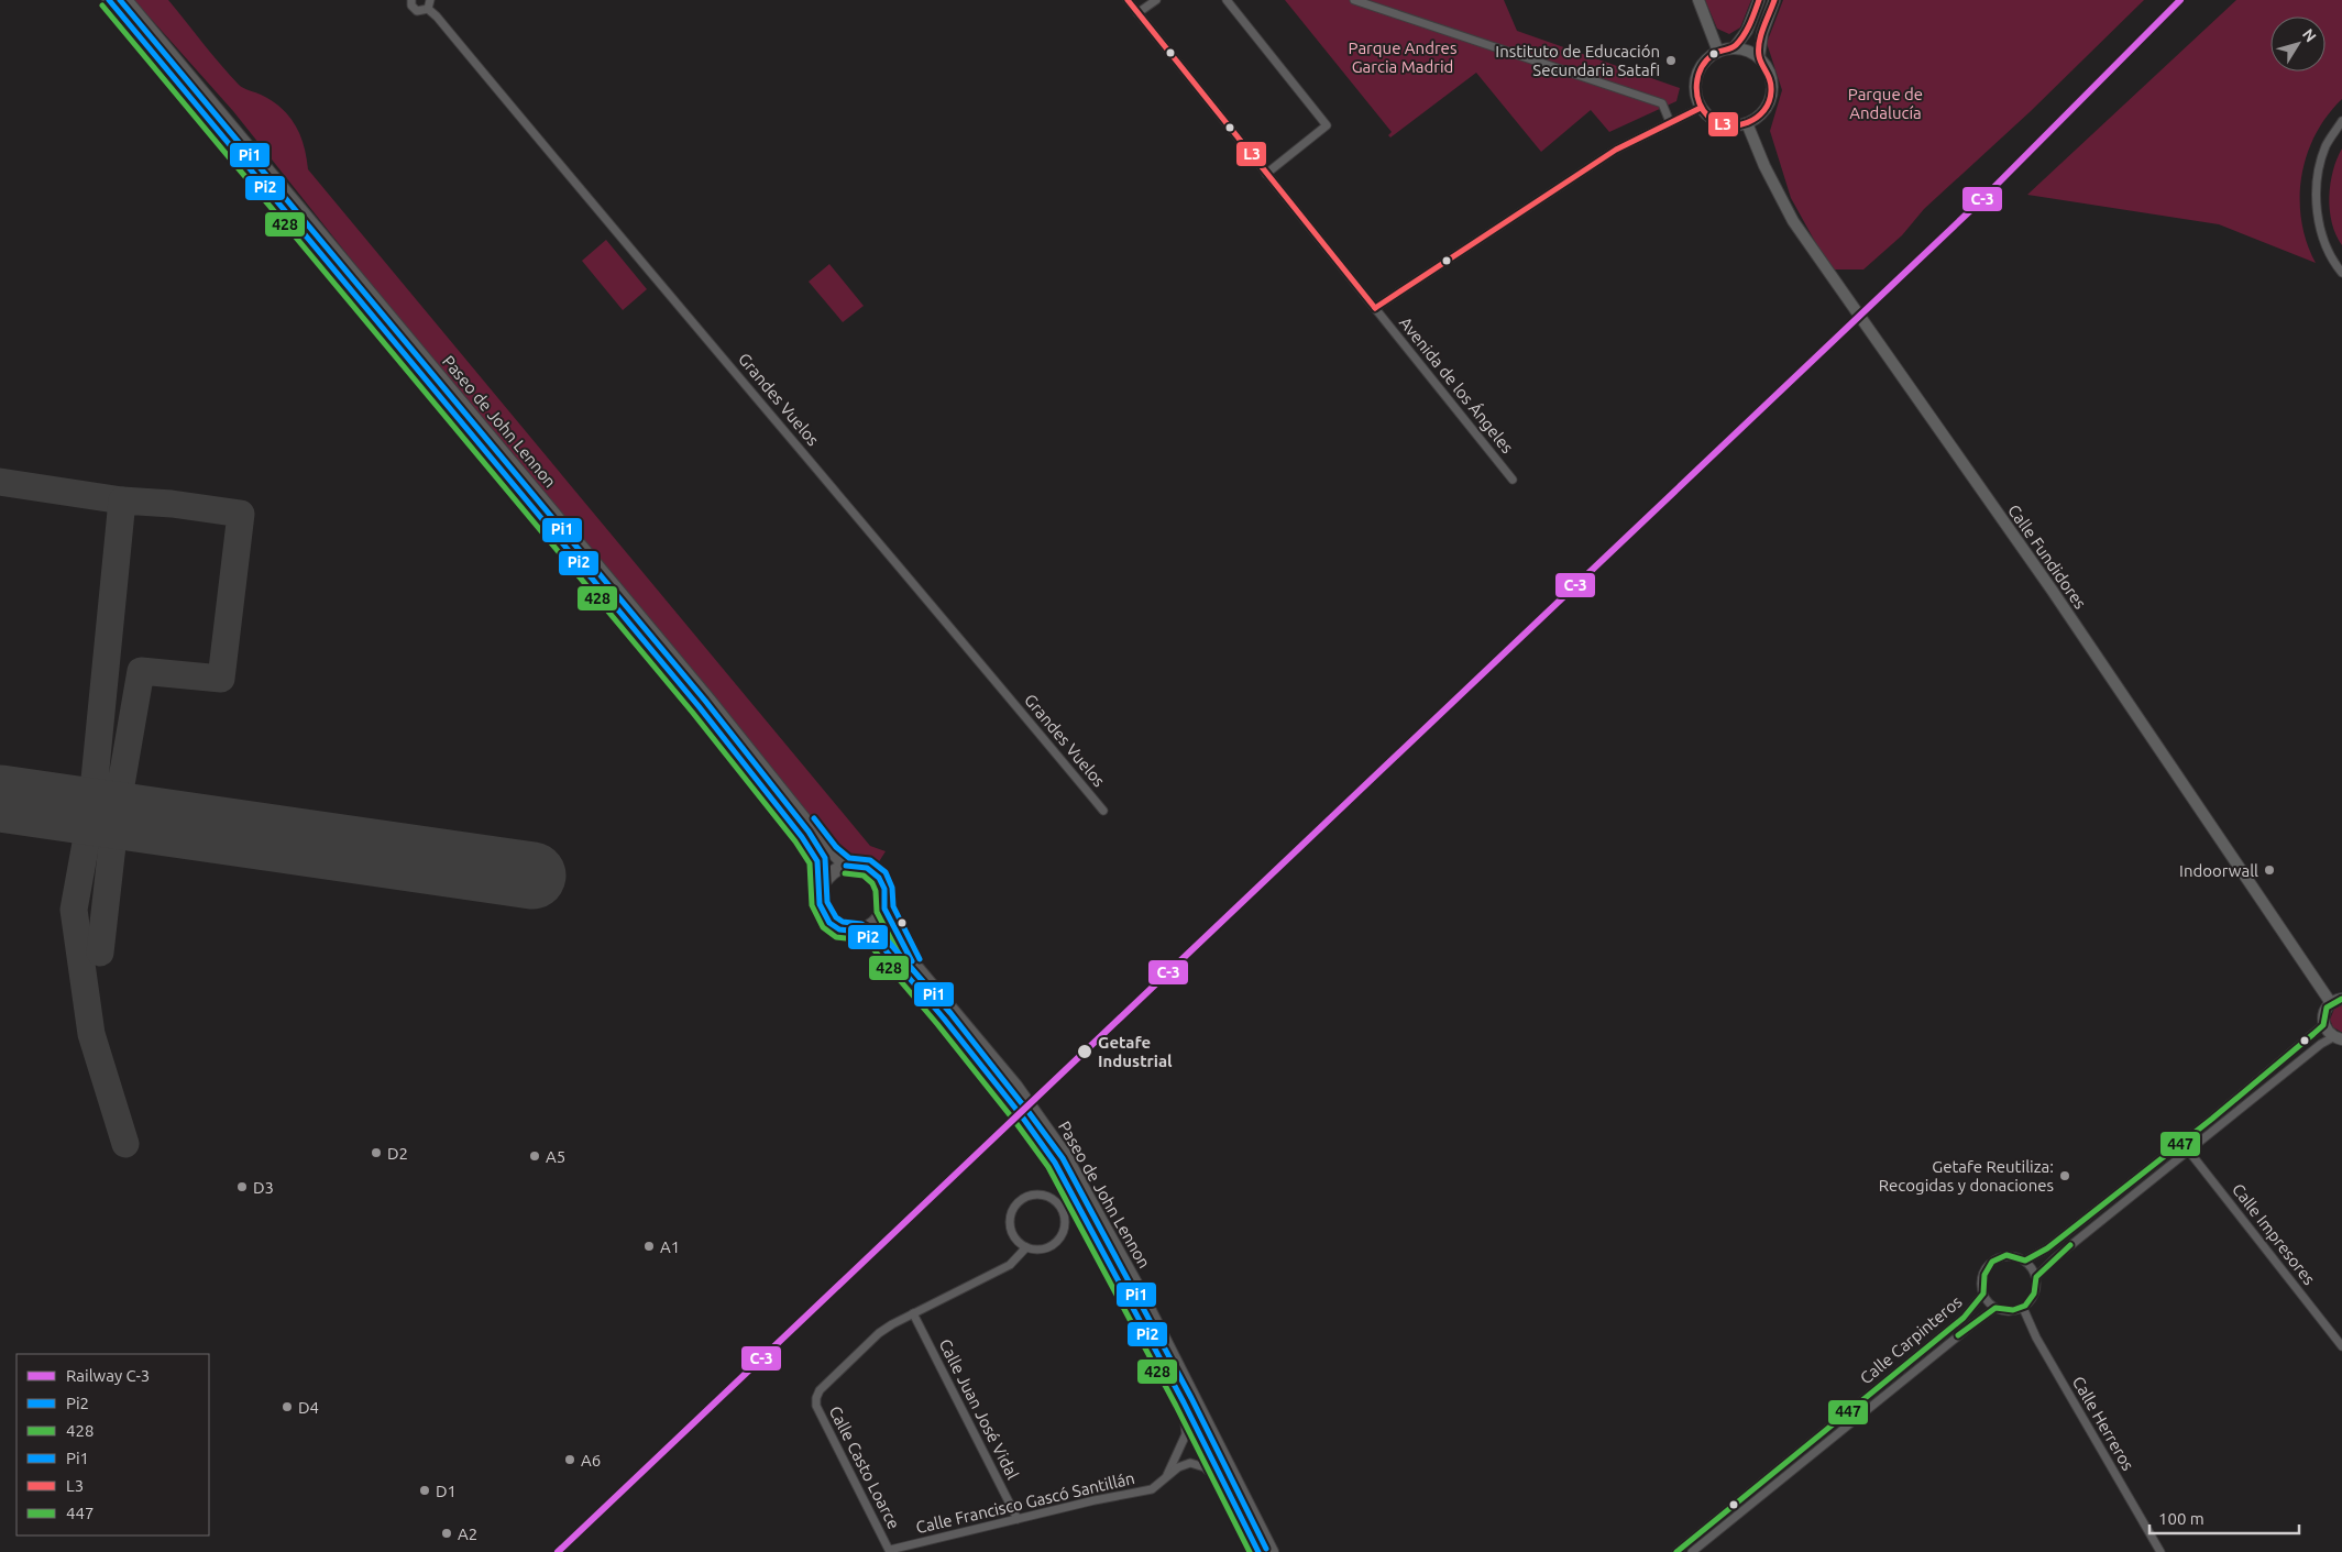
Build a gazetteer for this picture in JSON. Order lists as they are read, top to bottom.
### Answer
{
  "streets": {
    "highway": ["Paseo de John Lennon"],
    "street": [
      "Avenida de los Ángeles",
      "Grandes Vuelos",
      "Calle Fundidores",
      "Calle Impresores",
      "Calle Carpinteros",
      "Calle Juan José Vidal",
      "Calle Herreros",
      "Calle Casto Loarce",
      "Calle Francisco Gascó Santillán"
    ]
  },
  "crossings": [
    ["Paseo de John Lennon", "Calle Francisco Gascó Santillán"],
    ["Calle Carpinteros", "Calle Herreros"],
    ["Calle Juan José Vidal", "Calle Casto Loarce"],
    ["Calle Juan José Vidal", "Calle Francisco Gascó Santillán"],
    ["Calle Casto Loarce", "Calle Francisco Gascó Santillán"]
  ],
  "parks": ["Parque Andres Garcia Madrid", "Parque de Andalucía"],
  "places": [
    "Instituto de Educación Secundaria Satafi",
    "Indoorwall",
    "Getafe Industrial",
    "D2",
    "A5",
    "Getafe Reutiliza: Recogidas y donaciones",
    "D3",
    "A1",
    "D4",
    "A6",
    "D1",
    "A2"
  ],
  "lines": [
    "rail line C-3",
    "transit line Pi2",
    "transit line Pi1",
    "transit line L3",
    "transit line 428",
    "transit line 447"
  ],
  "legend": [
    "Railway C-3",
    "Pi2",
    "428",
    "Pi1",
    "L3",
    "447"
  ],
  "scale_bar": "100 m",
  "north": "top right"
}
